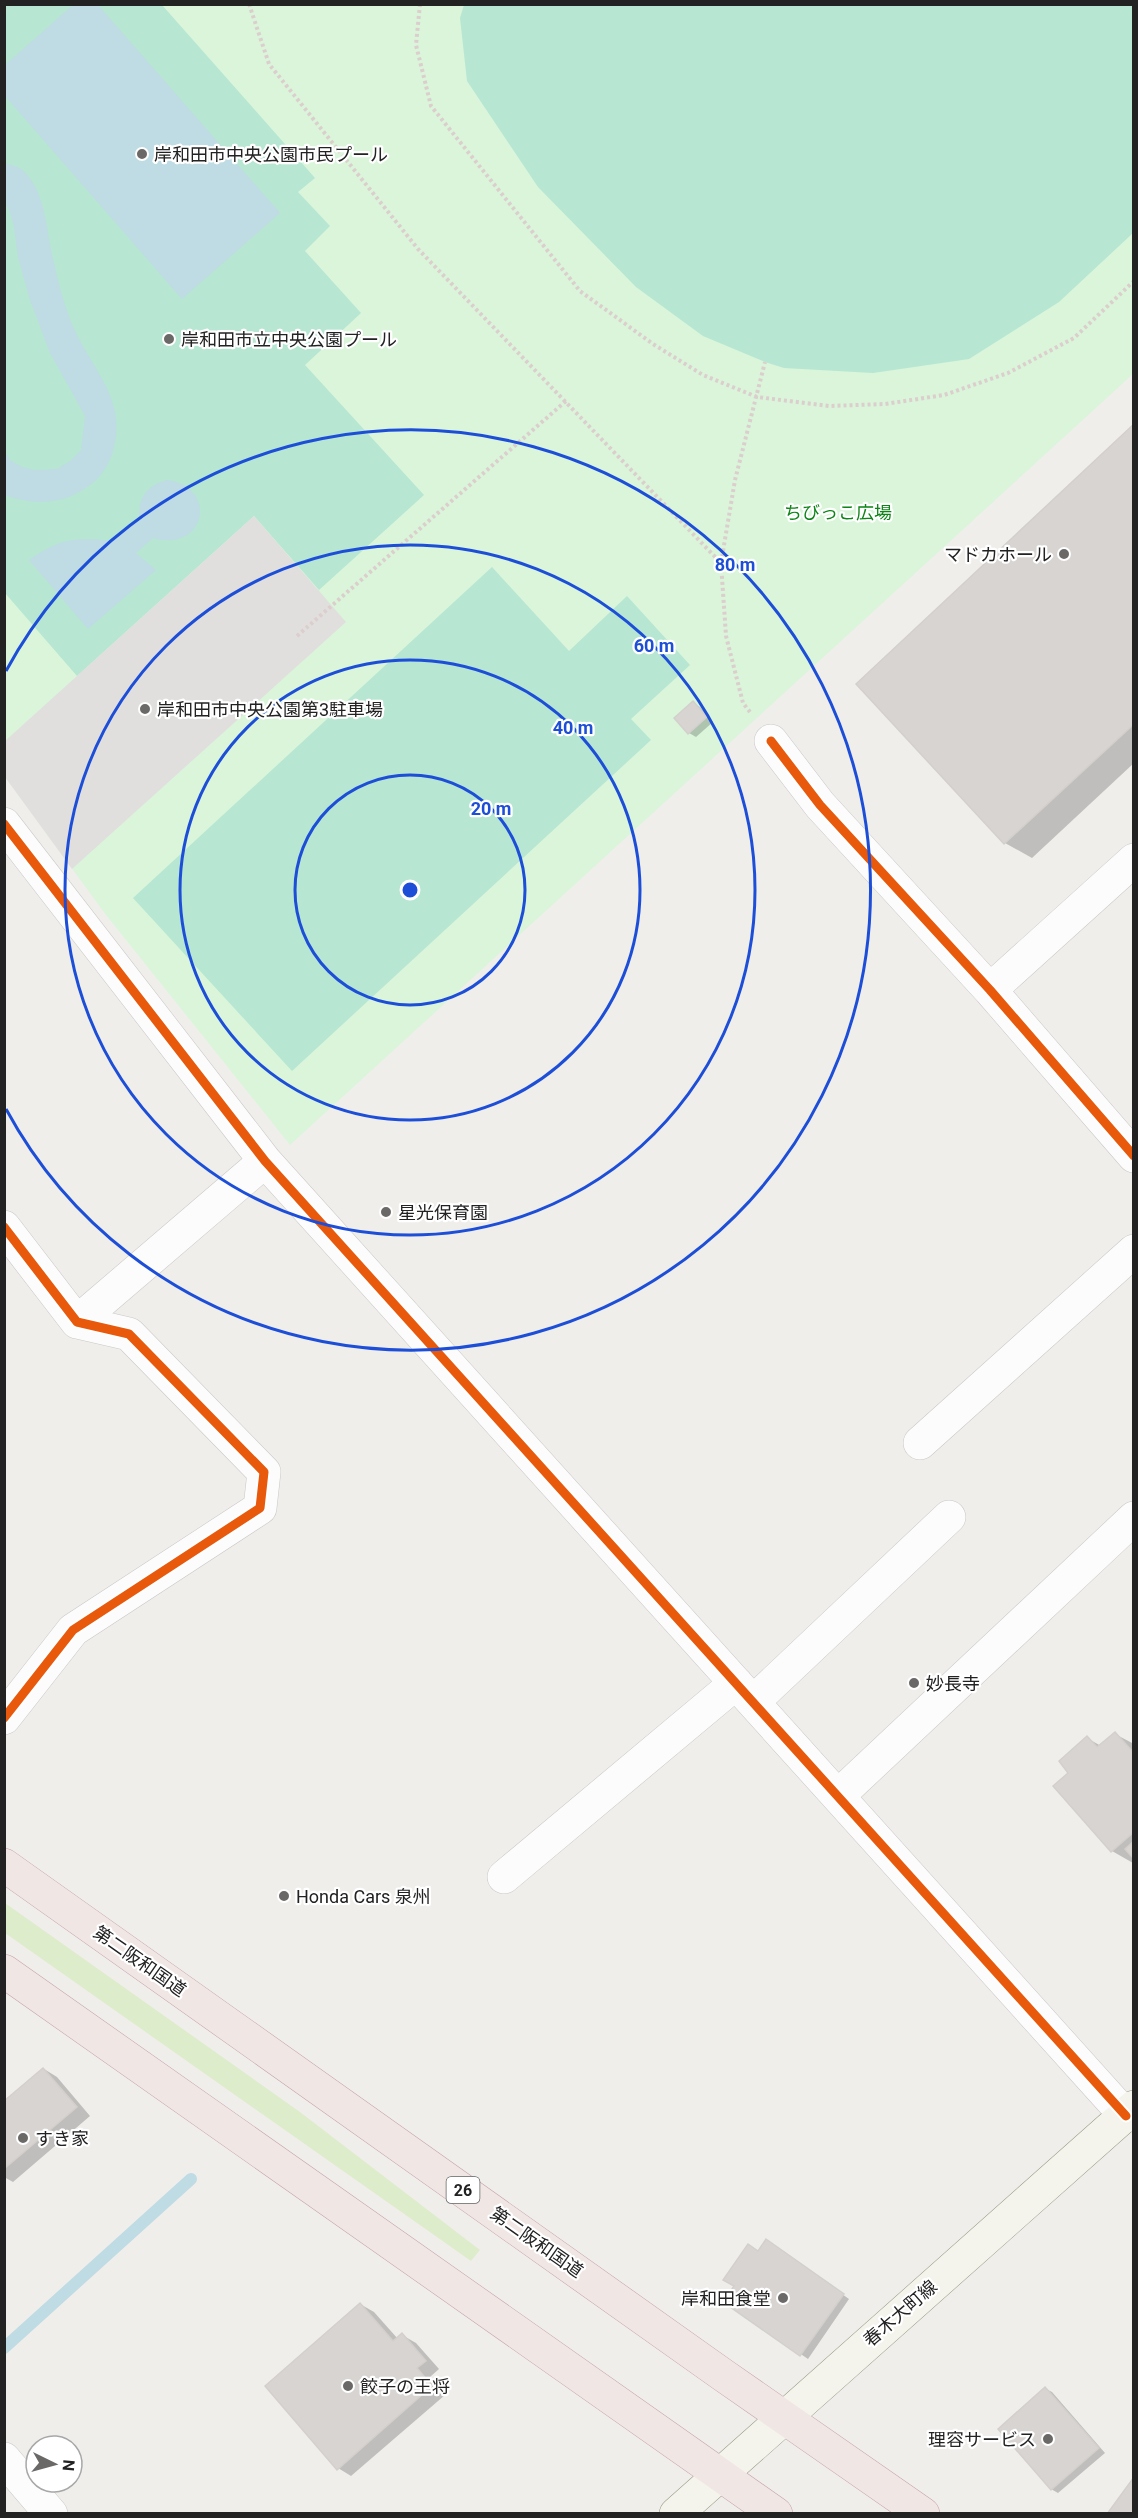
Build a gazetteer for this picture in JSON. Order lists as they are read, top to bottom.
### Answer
{
  "streets": {
    "highway": ["第二阪和国道", "26"],
    "main road": ["春木大町線"]
  },
  "crossings": [
    ["第二阪和国道", "春木大町線"]
  ],
  "parks": ["ちびっこ広場"],
  "places": [
    "岸和田市中央公園市民プール",
    "岸和田市立中央公園プール",
    "マドカホール",
    "岸和田市中央公園第3駐車場",
    "星光保育園",
    "妙長寺",
    "Honda Cars 泉州",
    "すき家",
    "岸和田食堂",
    "餃子の王将",
    "理容サービス"
  ],
  "north": "right",
  "rings": [
    "80 m",
    "60 m",
    "40 m",
    "20 m"
  ]
}
